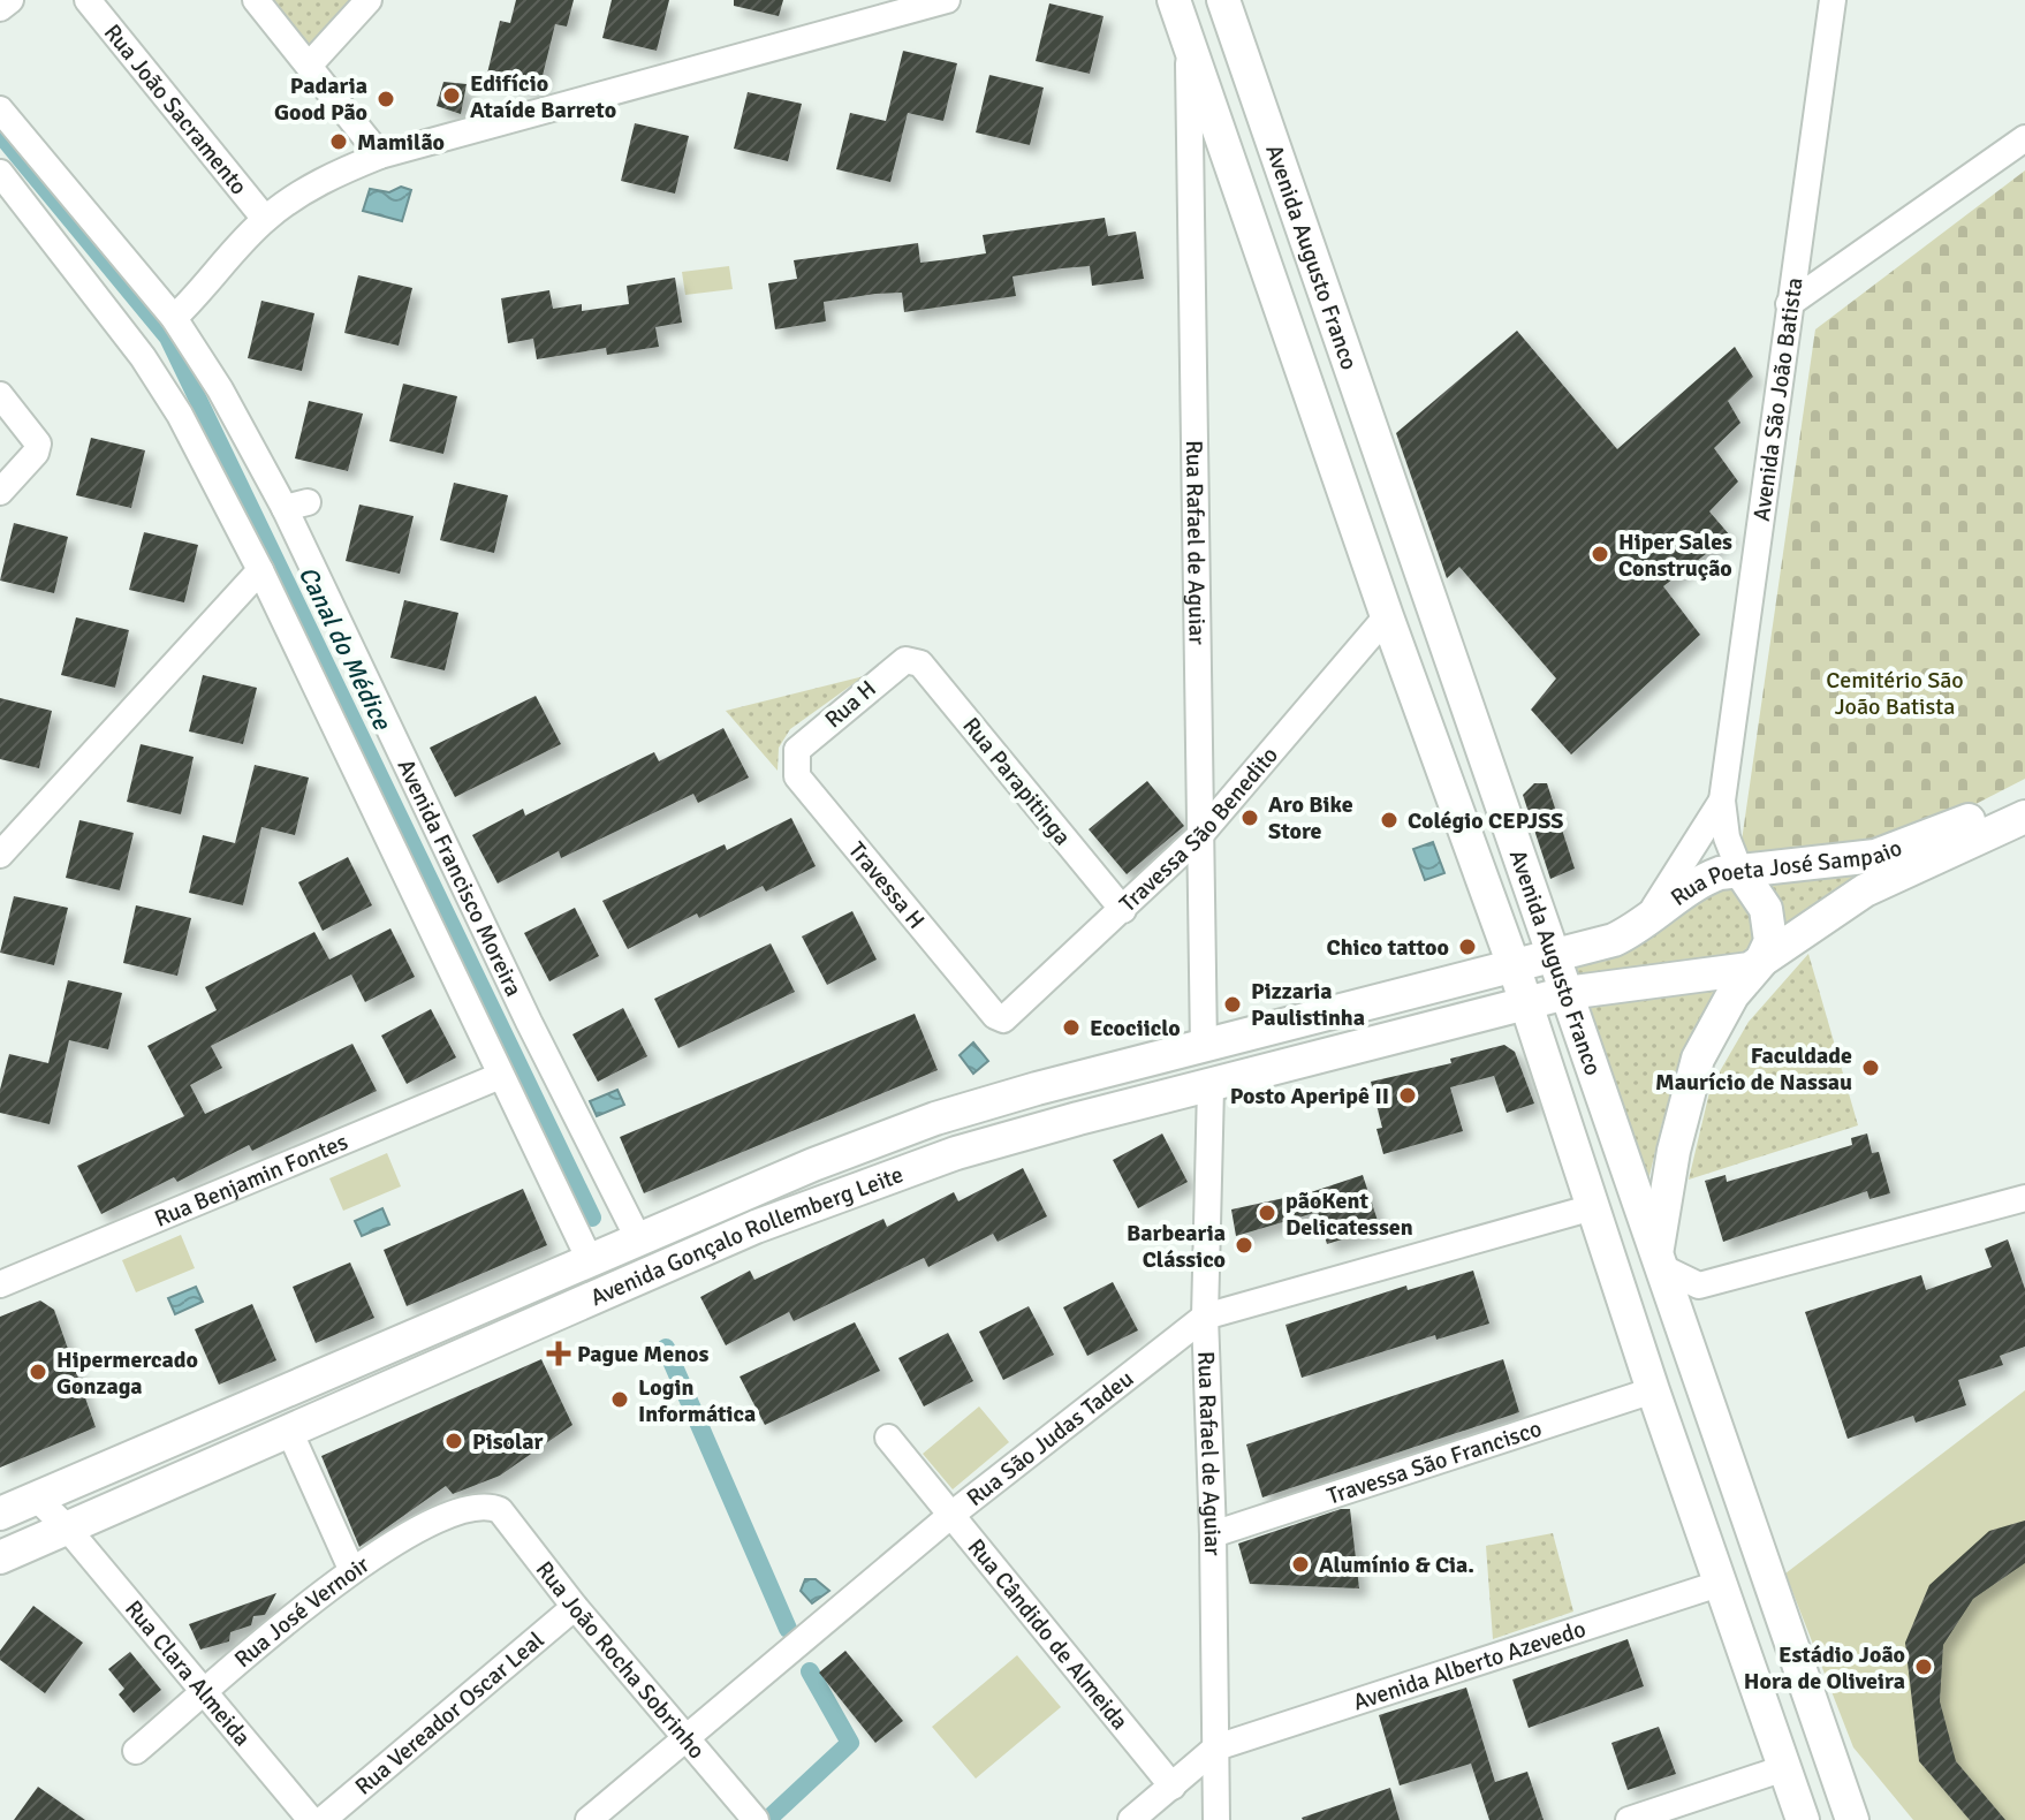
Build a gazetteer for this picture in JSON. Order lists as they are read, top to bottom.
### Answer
{
  "streets": {
    "main road": ["Avenida Augusto Franco", "Rua Poeta José Sampaio", "Avenida Gonçalo Rollemberg Leite"],
    "street": [
      "Rua João Sacramento",
      "Avenida São João Batista",
      "Rua Rafael de Aguiar",
      "Rua H",
      "Rua Parapitinga",
      "Travessa São Benedito",
      "Avenida Francisco Moreira",
      "Travessa H",
      "Rua Benjamin Fontes",
      "Rua São Judas Tadeu",
      "Travessa São Francisco",
      "Rua José Vernoir",
      "Rua Cândido de Almeida",
      "Rua João Rocha Sobrinho",
      "Avenida Alberto Azevedo",
      "Rua Clara Almeida",
      "Rua Vereador Oscar Leal"
    ]
  },
  "crossings": [
    ["Avenida Augusto Franco", "Rua Rafael de Aguiar"],
    ["Avenida Augusto Franco", "Travessa São Benedito"],
    ["Avenida Augusto Franco", "Rua Poeta José Sampaio"],
    ["Avenida Augusto Franco", "Avenida Gonçalo Rollemberg Leite"],
    ["Avenida Augusto Franco", "Rua São Judas Tadeu"],
    ["Avenida Augusto Franco", "Travessa São Francisco"],
    ["Avenida Augusto Franco", "Avenida Alberto Azevedo"],
    ["Rua Rafael de Aguiar", "Travessa São Benedito"],
    ["Rua Rafael de Aguiar", "Avenida Gonçalo Rollemberg Leite"],
    ["Rua Rafael de Aguiar", "Rua São Judas Tadeu"],
    ["Rua Rafael de Aguiar", "Travessa São Francisco"],
    ["Rua Rafael de Aguiar", "Avenida Alberto Azevedo"],
    ["Rua H", "Rua Parapitinga"],
    ["Rua H", "Travessa H"],
    ["Rua Parapitinga", "Travessa São Benedito"],
    ["Travessa São Benedito", "Travessa H"],
    ["Rua Poeta José Sampaio", "Avenida Gonçalo Rollemberg Leite"],
    ["Avenida Francisco Moreira", "Avenida Gonçalo Rollemberg Leite"],
    ["Avenida Gonçalo Rollemberg Leite", "Rua Clara Almeida"],
    ["Rua São Judas Tadeu", "Rua Cândido de Almeida"],
    ["Rua São Judas Tadeu", "Rua João Rocha Sobrinho"],
    ["Rua José Vernoir", "Rua João Rocha Sobrinho"],
    ["Rua José Vernoir", "Rua Clara Almeida"],
    ["Rua João Rocha Sobrinho", "Rua Vereador Oscar Leal"]
  ],
  "water": ["Canal do Médice"],
  "parks": ["Cemitério São João Batista"],
  "places": {
    "other": [
      "Edifício Ataíde Barreto",
      "Padaria Good Pão",
      "Mamilão",
      "Hiper Sales Construção",
      "Aro Bike Store",
      "Colégio CEPJSS",
      "Chico tattoo",
      "Pizzaria Paulistinha",
      "Ecociiclo",
      "Faculdade Maurício de Nassau",
      "Posto Aperipê II",
      "pãoKent Delicatessen",
      "Barbearia Clássico",
      "Hipermercado Gonzaga",
      "Login Informática",
      "Pisolar",
      "Alumínio & Cia.",
      "Estádio João Hora de Oliveira"
    ],
    "health": ["Pague Menos"]
  }
}
